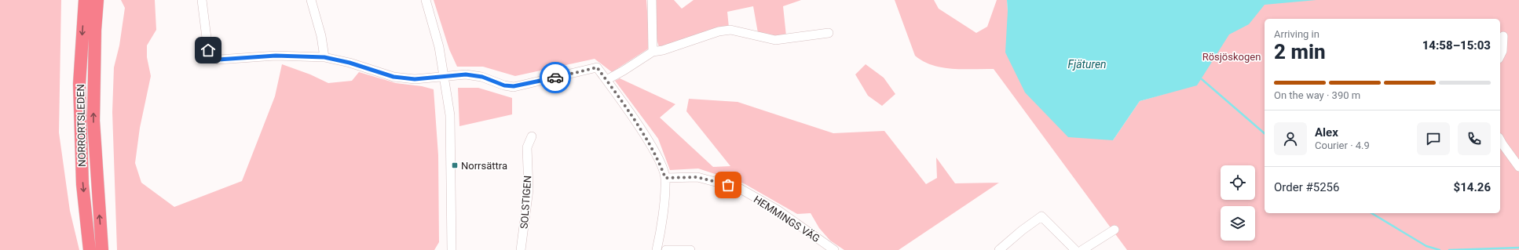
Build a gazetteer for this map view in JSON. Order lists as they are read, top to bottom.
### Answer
{
  "streets": {
    "highway": ["NORRORTSLEDEN"],
    "street": ["SOLSTIGEN", "HEMMINGS VÄG"]
  },
  "water": ["Fjäturen"],
  "parks": ["Rösjöskogen"],
  "places": {
    "transit": ["Norrsättra"]
  },
  "page": {
    "heading": ["2 min", "Arriving in", "14:58–15:03"],
    "panel": [
      "Alex",
      "Courier · 4.9",
      "Order #5256",
      "$14.26"
    ],
    "bar": "On the way · 390 m"
  }
}
